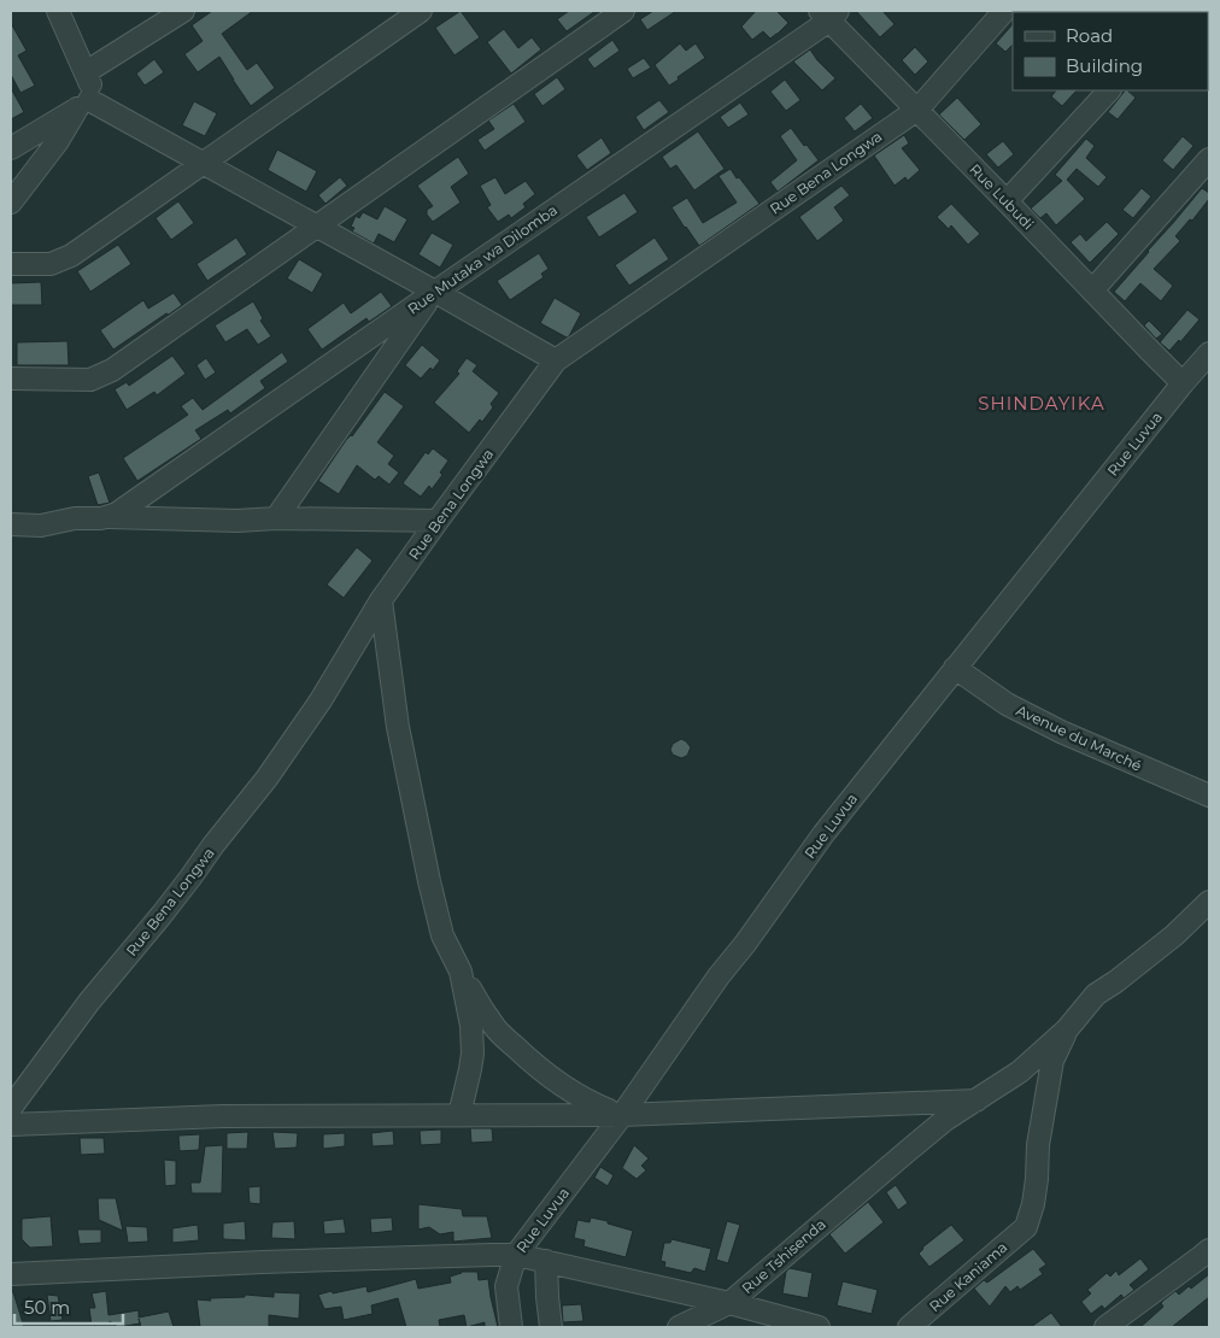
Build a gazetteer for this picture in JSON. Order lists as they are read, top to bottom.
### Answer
{
  "streets": {
    "street": [
      "Rue Bena Longwa",
      "Rue Lubudi",
      "Rue Mutaka wa Dilomba",
      "Rue Luvua",
      "Avenue du Marché",
      "Rue Tshisenda",
      "Rue Kaniama"
    ]
  },
  "crossings": [
    ["Rue Bena Longwa", "Rue Lubudi"],
    ["Rue Lubudi", "Rue Mutaka wa Dilomba"],
    ["Rue Lubudi", "Rue Luvua"],
    ["Rue Luvua", "Avenue du Marché"],
    ["Rue Tshisenda", "Rue Kaniama"]
  ],
  "districts": ["SHINDAYIKA"],
  "legend": ["Road", "Building"],
  "scale_bar": "50 m"
}
